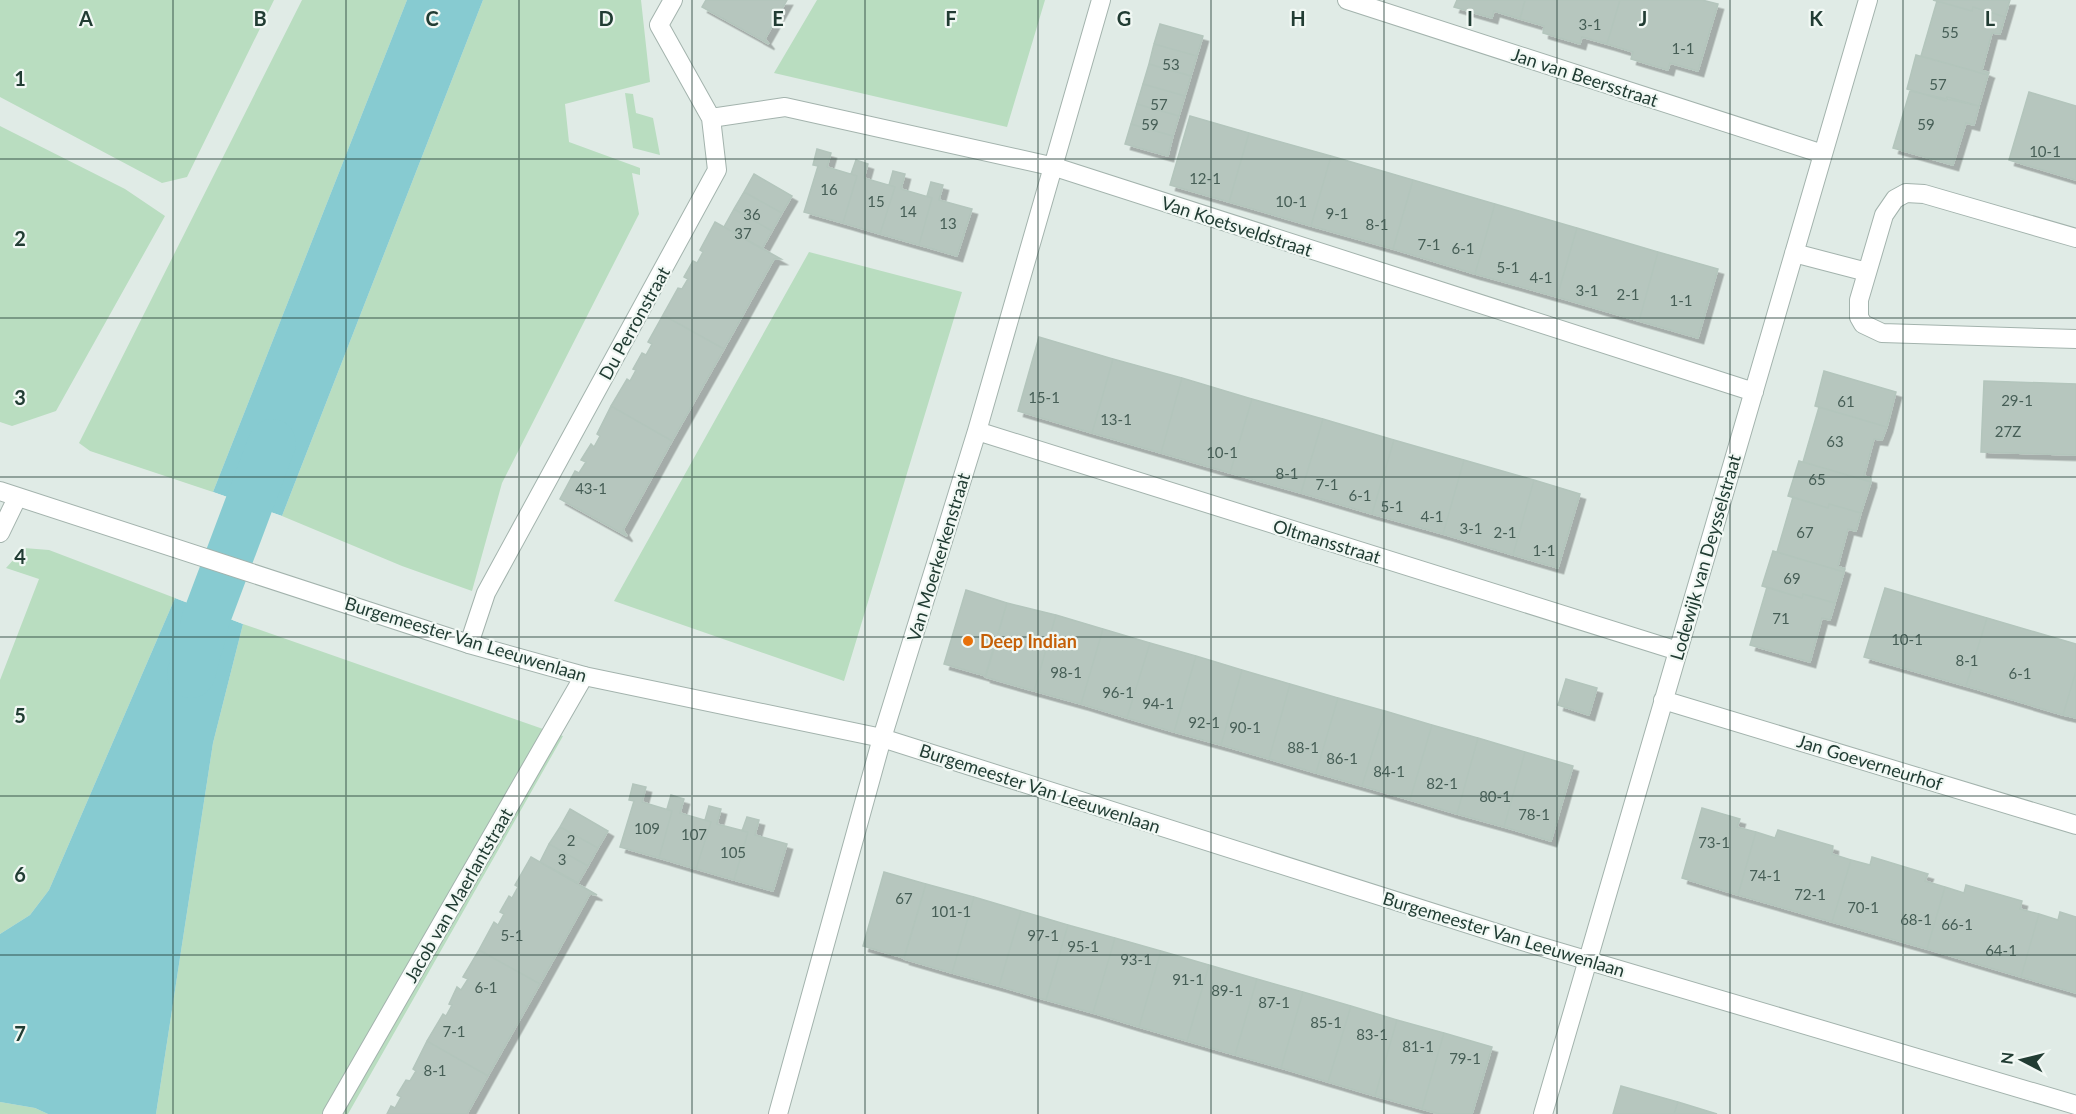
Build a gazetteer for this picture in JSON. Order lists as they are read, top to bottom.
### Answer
{
  "streets": {
    "street": [
      "Jan van Beersstraat",
      "Van Koetsveldstraat",
      "Du Perronstraat",
      "Oltmansstraat",
      "Van Moerkerkenstraat",
      "Lodewijk van Deysselstraat",
      "Burgemeester Van Leeuwenlaan",
      "Jan Goeverneurhof",
      "Jacob van Maerlantstraat"
    ]
  },
  "crossings": [
    ["Jan van Beersstraat", "Lodewijk van Deysselstraat"],
    ["Van Koetsveldstraat", "Du Perronstraat"],
    ["Van Koetsveldstraat", "Van Moerkerkenstraat"],
    ["Van Koetsveldstraat", "Lodewijk van Deysselstraat"],
    ["Du Perronstraat", "Burgemeester Van Leeuwenlaan"],
    ["Oltmansstraat", "Van Moerkerkenstraat"],
    ["Oltmansstraat", "Lodewijk van Deysselstraat"],
    ["Van Moerkerkenstraat", "Burgemeester Van Leeuwenlaan"],
    ["Lodewijk van Deysselstraat", "Burgemeester Van Leeuwenlaan"],
    ["Lodewijk van Deysselstraat", "Jan Goeverneurhof"],
    ["Burgemeester Van Leeuwenlaan", "Jacob van Maerlantstraat"]
  ],
  "places": ["Deep Indian"],
  "house_numbers": [
    "3-1",
    "55",
    "1-1",
    "53",
    "57",
    "57",
    "59",
    "59",
    "10-1",
    "12-1",
    "16",
    "15",
    "10-1",
    "14",
    "9-1",
    "36",
    "13",
    "8-1",
    "37",
    "7-1",
    "6-1",
    "5-1",
    "4-1",
    "3-1",
    "2-1",
    "1-1",
    "15-1",
    "29-1",
    "61",
    "13-1",
    "27Z",
    "63",
    "10-1",
    "8-1",
    "65",
    "7-1",
    "43-1",
    "6-1",
    "5-1",
    "4-1",
    "3-1",
    "2-1",
    "67",
    "1-1",
    "69",
    "71",
    "10-1",
    "8-1",
    "98-1",
    "6-1",
    "96-1",
    "94-1",
    "92-1",
    "90-1",
    "88-1",
    "86-1",
    "84-1",
    "82-1",
    "80-1",
    "78-1",
    "109",
    "107",
    "2",
    "73-1",
    "105",
    "3",
    "74-1",
    "72-1",
    "67",
    "70-1",
    "101-1",
    "68-1",
    "66-1",
    "5-1",
    "97-1",
    "95-1",
    "64-1",
    "93-1",
    "91-1",
    "6-1",
    "89-1",
    "87-1",
    "85-1",
    "7-1",
    "83-1",
    "81-1",
    "79-1",
    "8-1"
  ],
  "north": "left",
  "grid": {
    "columns": [
      "A",
      "B",
      "C",
      "D",
      "E",
      "F",
      "G",
      "H",
      "I",
      "J",
      "K",
      "L"
    ],
    "rows": [
      "1",
      "2",
      "3",
      "4",
      "5",
      "6",
      "7"
    ]
  }
}
